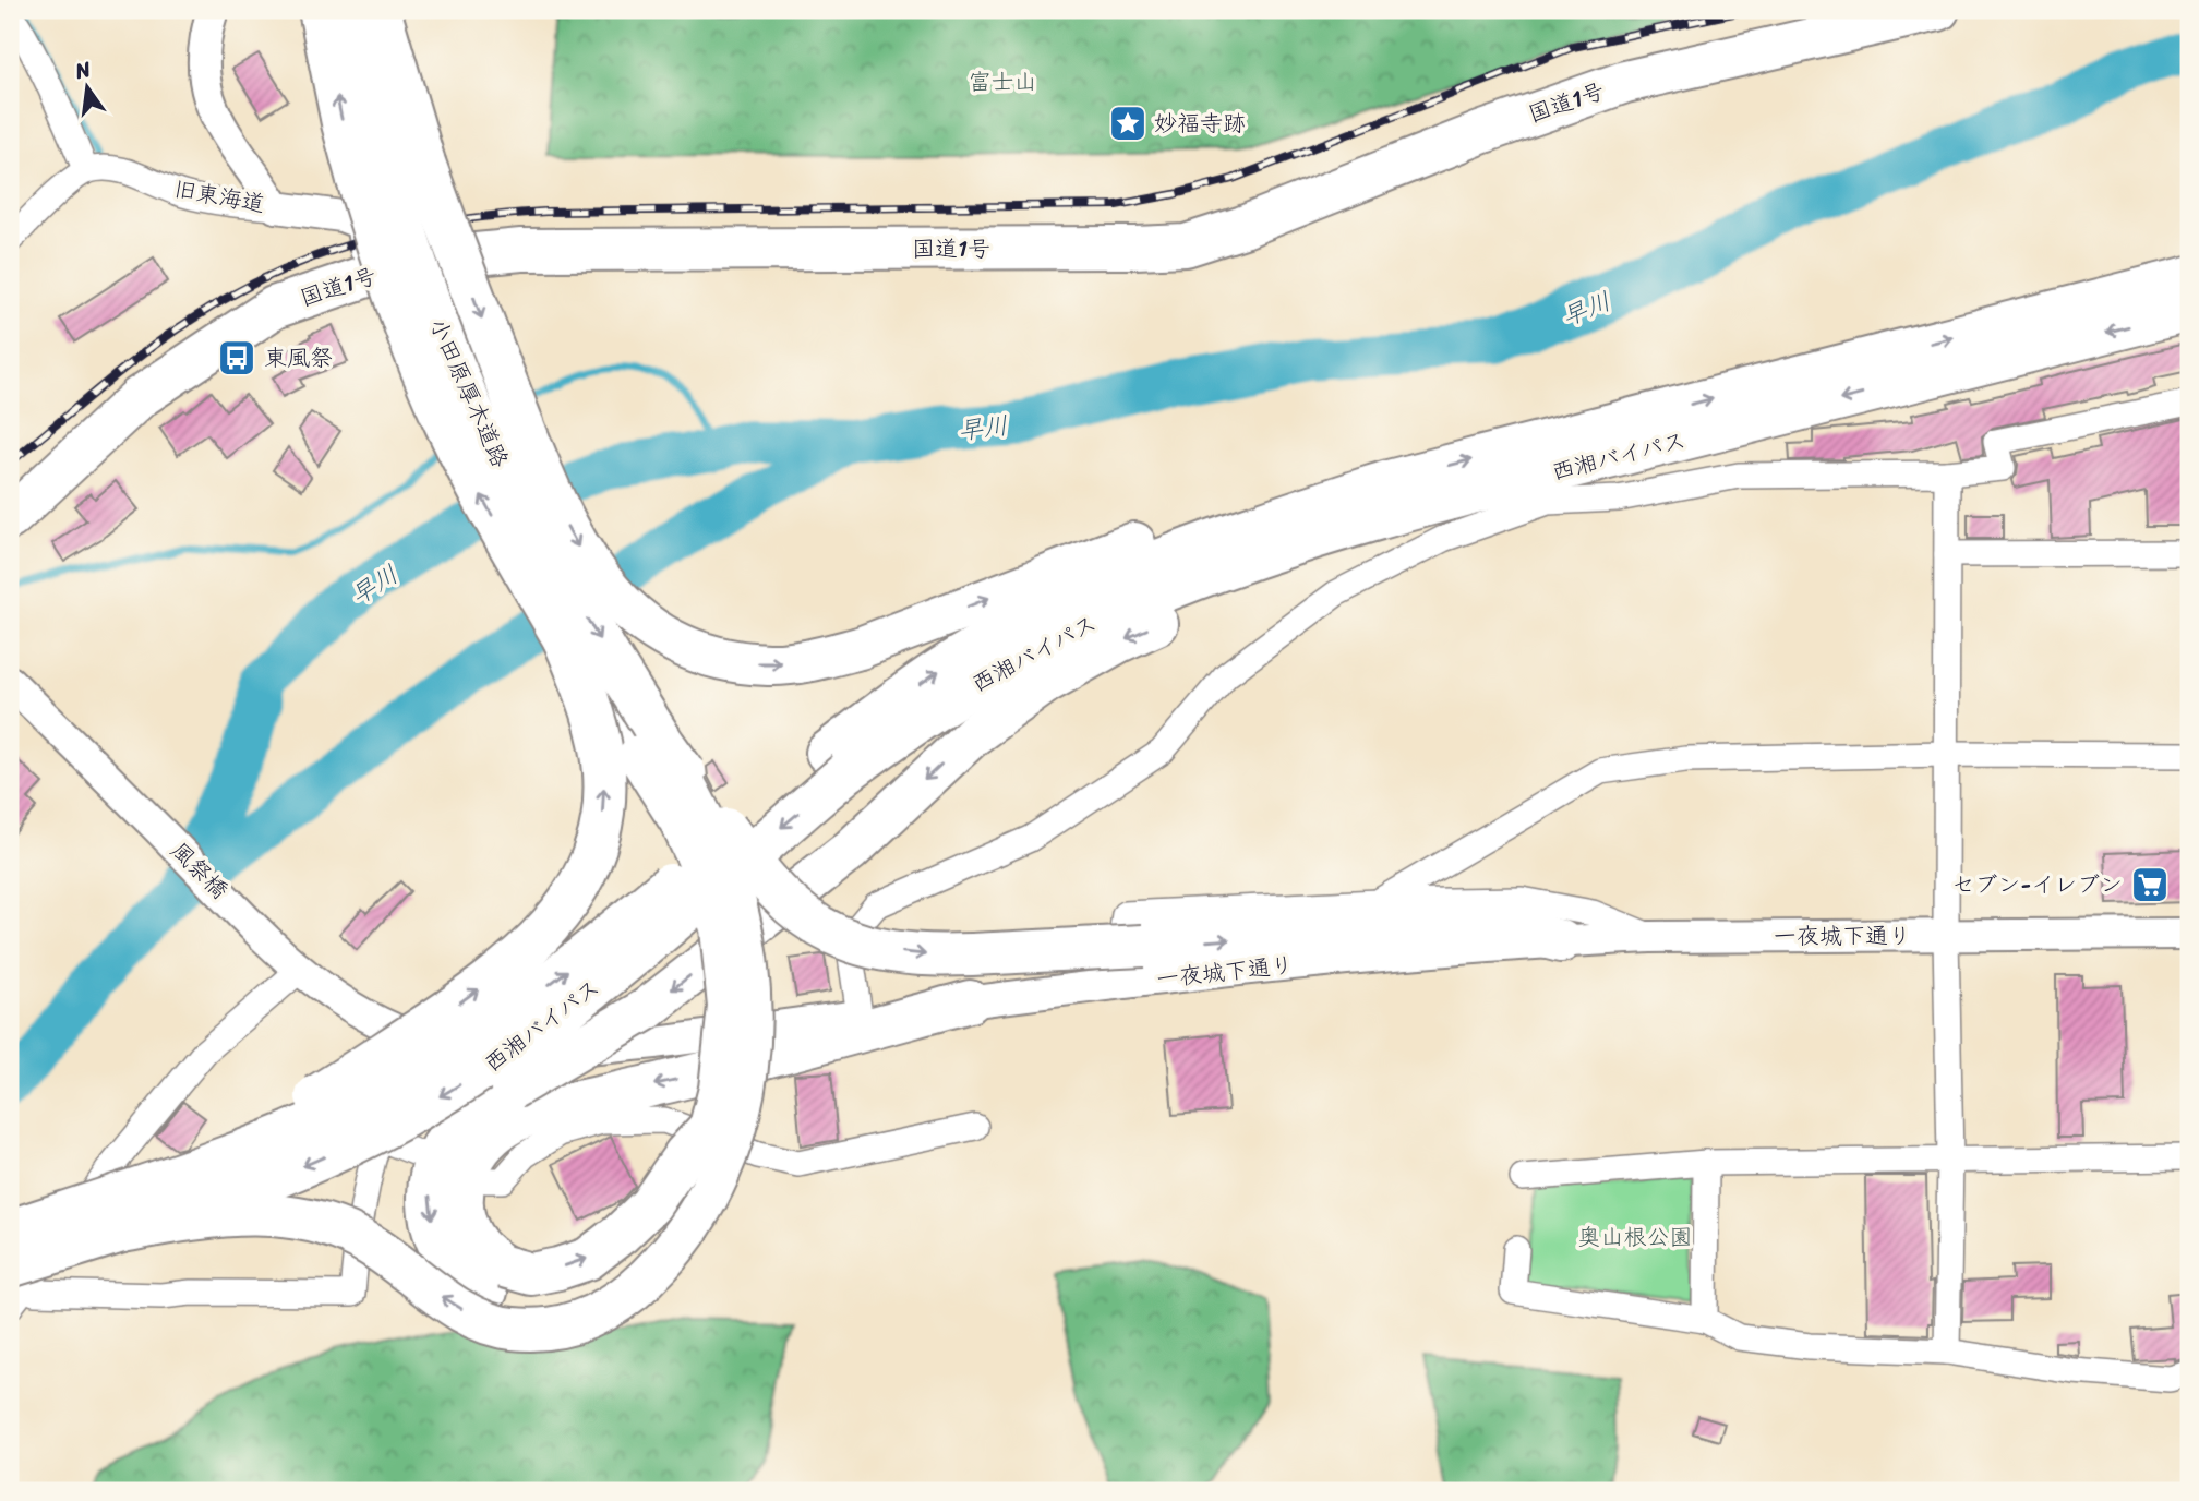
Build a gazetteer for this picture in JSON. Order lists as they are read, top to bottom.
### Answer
{
  "streets": {
    "highway": ["国道1号", "小田原厚木道路", "西湘バイパス"],
    "street": ["旧東海道", "風祭橋", "一夜城下通り"]
  },
  "crossings": [
    ["国道1号", "旧東海道"],
    ["風祭橋", "一夜城下通り"]
  ],
  "water": ["早川"],
  "parks": ["富士山", "奥山根公園"],
  "places": {
    "place": ["妙福寺跡"],
    "bus stop": ["東風祭"],
    "supermarket": ["セブン-イレブン"]
  },
  "north": "top"
}
